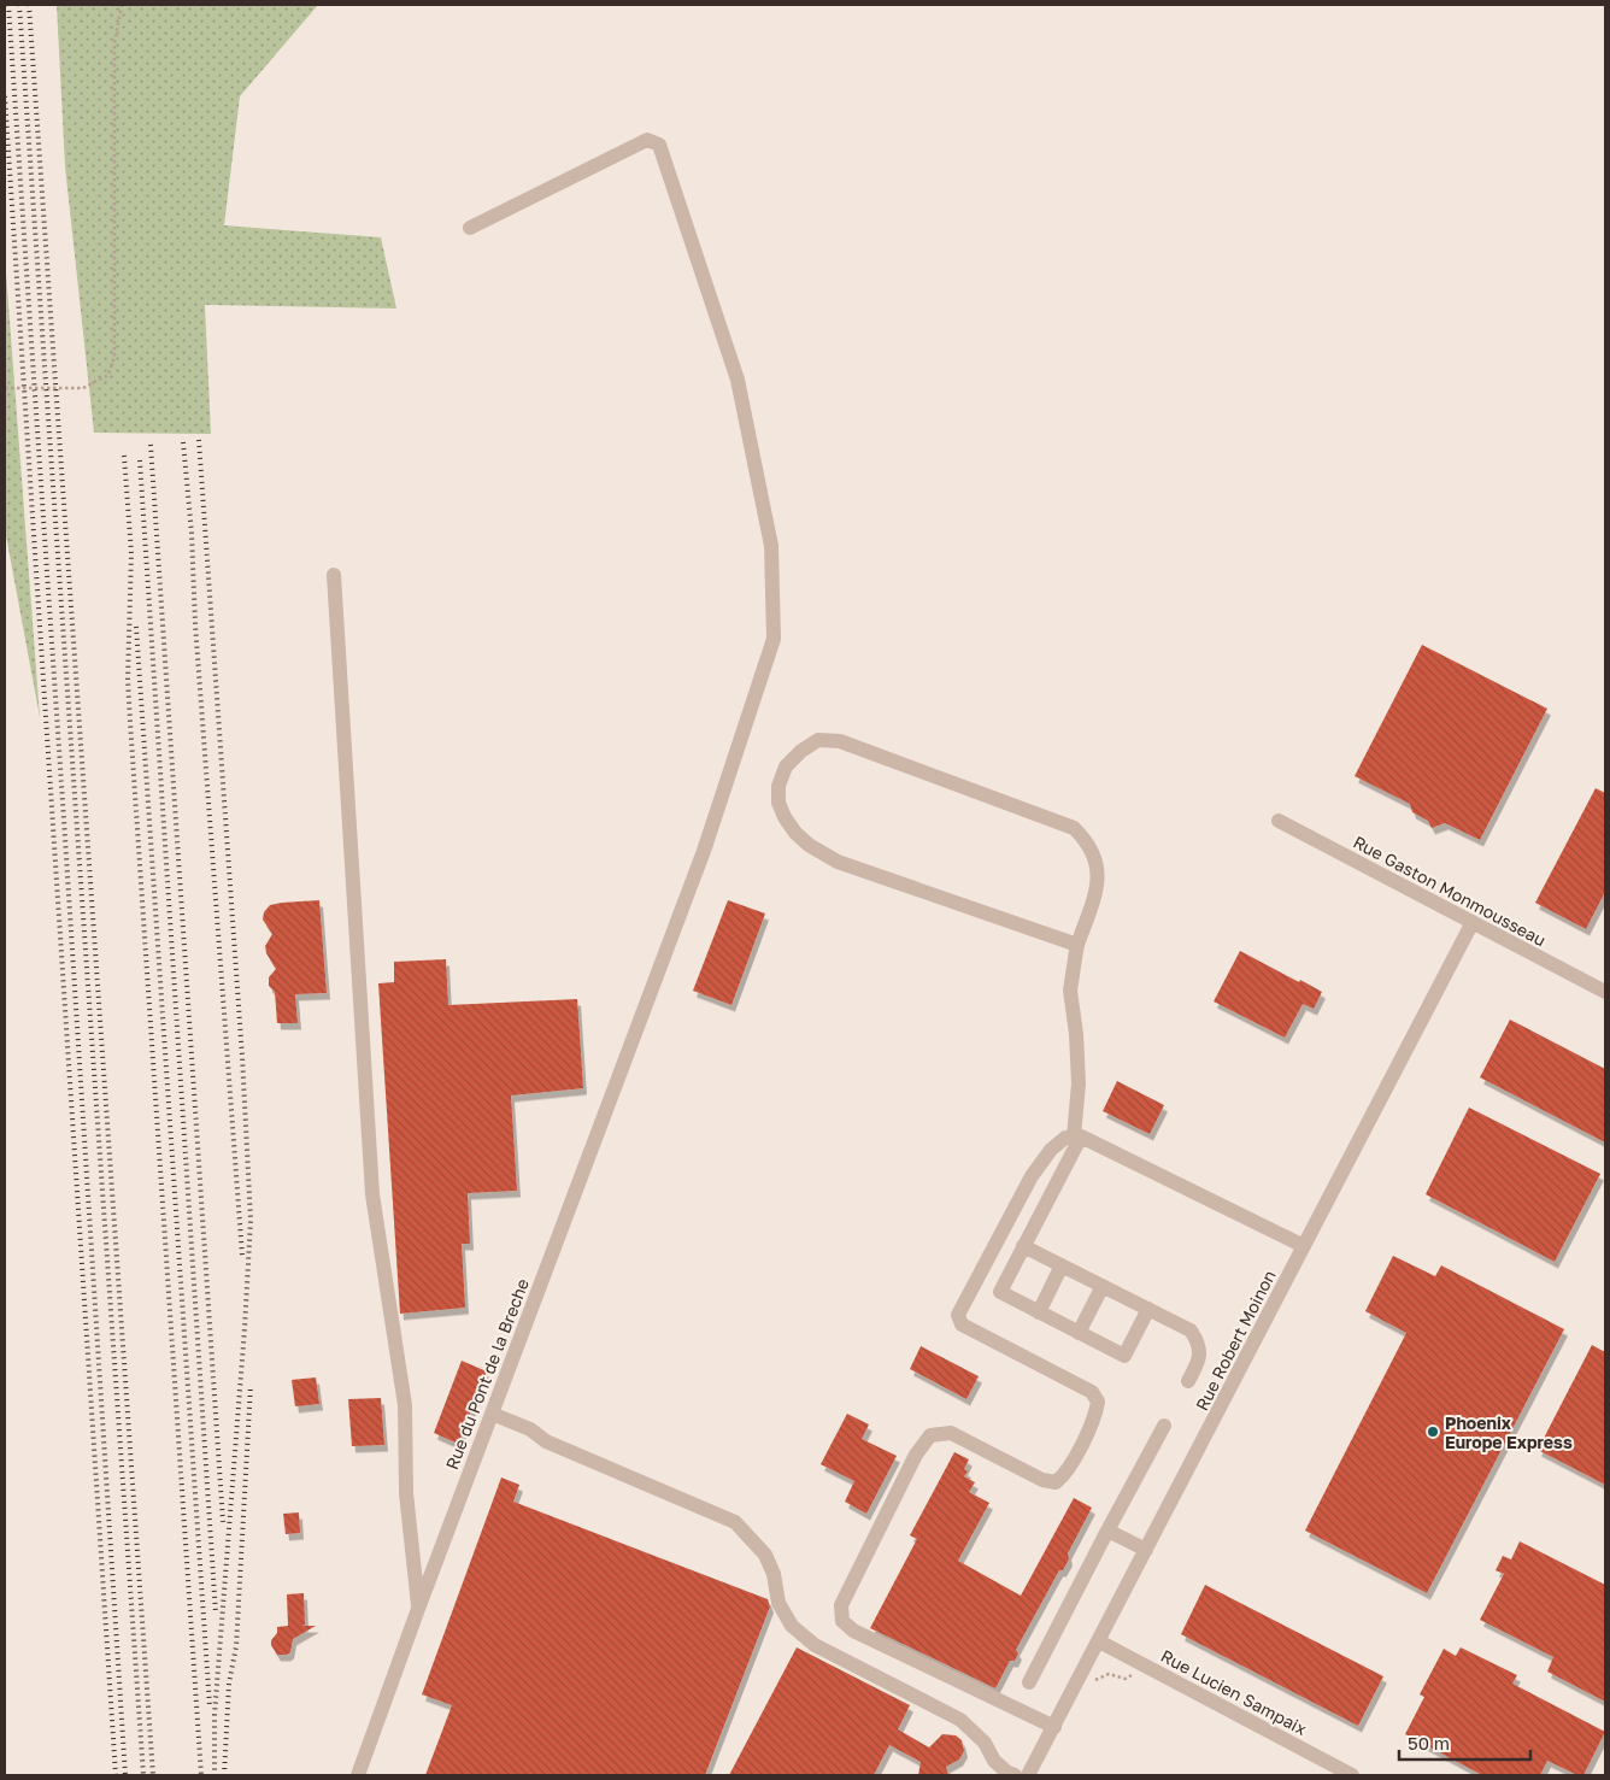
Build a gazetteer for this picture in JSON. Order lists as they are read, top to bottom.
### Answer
{
  "streets": {
    "street": [
      "Rue Gaston Monmousseau",
      "Rue Robert Moinon",
      "Rue du Pont de la Breche",
      "Rue Lucien Sampaix"
    ]
  },
  "crossings": [
    ["Rue Gaston Monmousseau", "Rue Robert Moinon"],
    ["Rue Robert Moinon", "Rue Lucien Sampaix"]
  ],
  "places": ["Phoenix Europe Express"],
  "scale_bar": "50 m"
}
